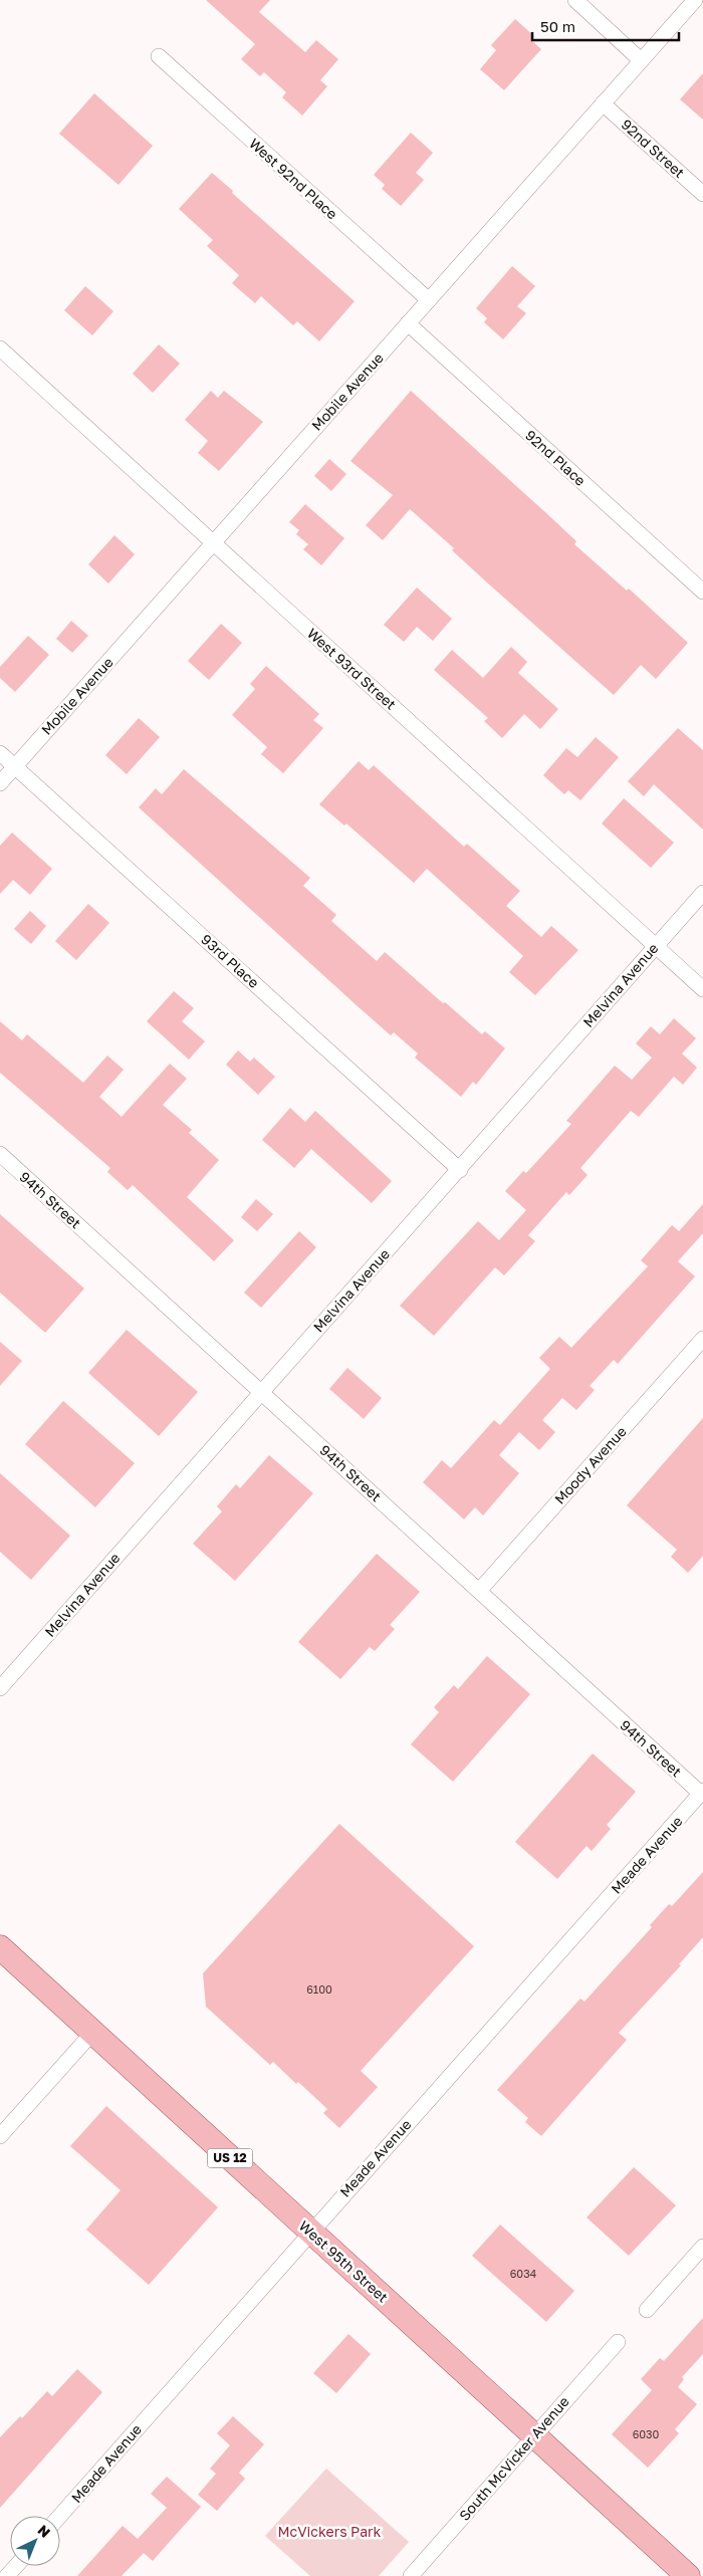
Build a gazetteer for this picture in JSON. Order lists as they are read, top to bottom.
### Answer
{
  "streets": {
    "main road": ["US 12", "West 95th Street"],
    "street": [
      "92nd Street",
      "West 92nd Place",
      "Mobile Avenue",
      "92nd Place",
      "West 93rd Street",
      "93rd Place",
      "Melvina Avenue",
      "94th Street",
      "Moody Avenue",
      "Meade Avenue",
      "South McVicker Avenue"
    ]
  },
  "crossings": [
    ["92nd Street", "Mobile Avenue"],
    ["West 92nd Place", "Mobile Avenue"],
    ["Mobile Avenue", "92nd Place"],
    ["Mobile Avenue", "West 93rd Street"],
    ["Mobile Avenue", "93rd Place"],
    ["West 93rd Street", "Melvina Avenue"],
    ["93rd Place", "Melvina Avenue"],
    ["Melvina Avenue", "94th Street"],
    ["94th Street", "Moody Avenue"],
    ["94th Street", "Meade Avenue"],
    ["Meade Avenue", "West 95th Street"],
    ["West 95th Street", "South McVicker Avenue"]
  ],
  "parks": ["McVickers Park"],
  "house_numbers": ["6100", "6034", "6030"],
  "scale_bar": "50 m",
  "north": "top right"
}
